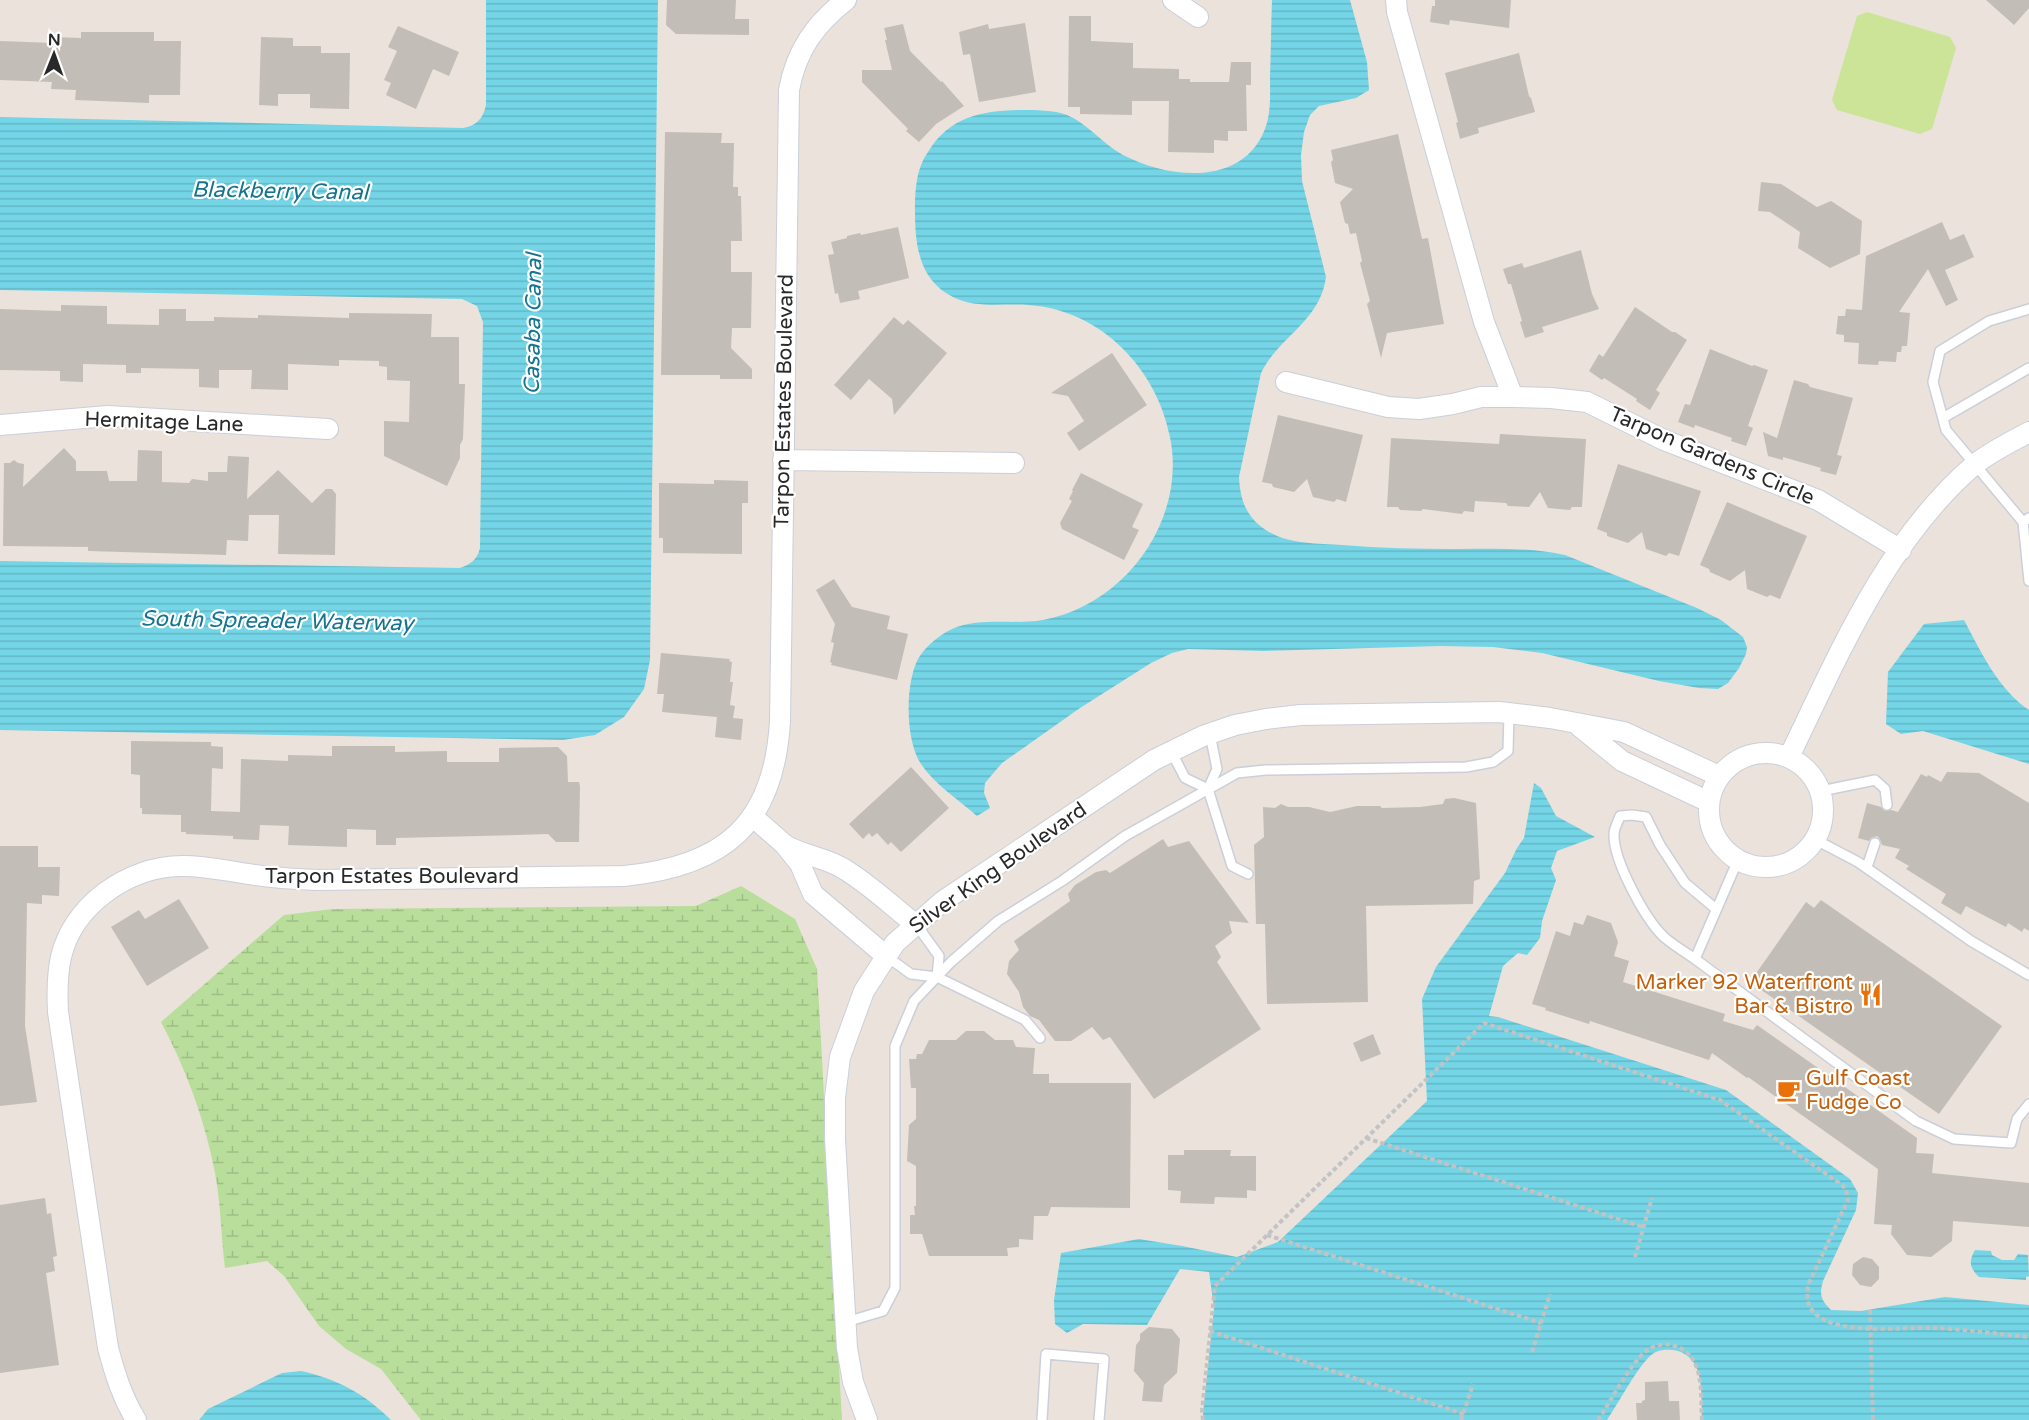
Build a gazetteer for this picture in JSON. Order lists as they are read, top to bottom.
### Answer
{
  "streets": {
    "street": [
      "Tarpon Estates Boulevard",
      "Hermitage Lane",
      "Tarpon Gardens Circle",
      "Silver King Boulevard"
    ]
  },
  "water": ["Blackberry Canal", "Casaba Canal", "South Spreader Waterway"],
  "places": {
    "restaurant": ["Marker 92 Waterfront Bar & Bistro"],
    "cafe": ["Gulf Coast Fudge Co"]
  },
  "north": "top"
}
